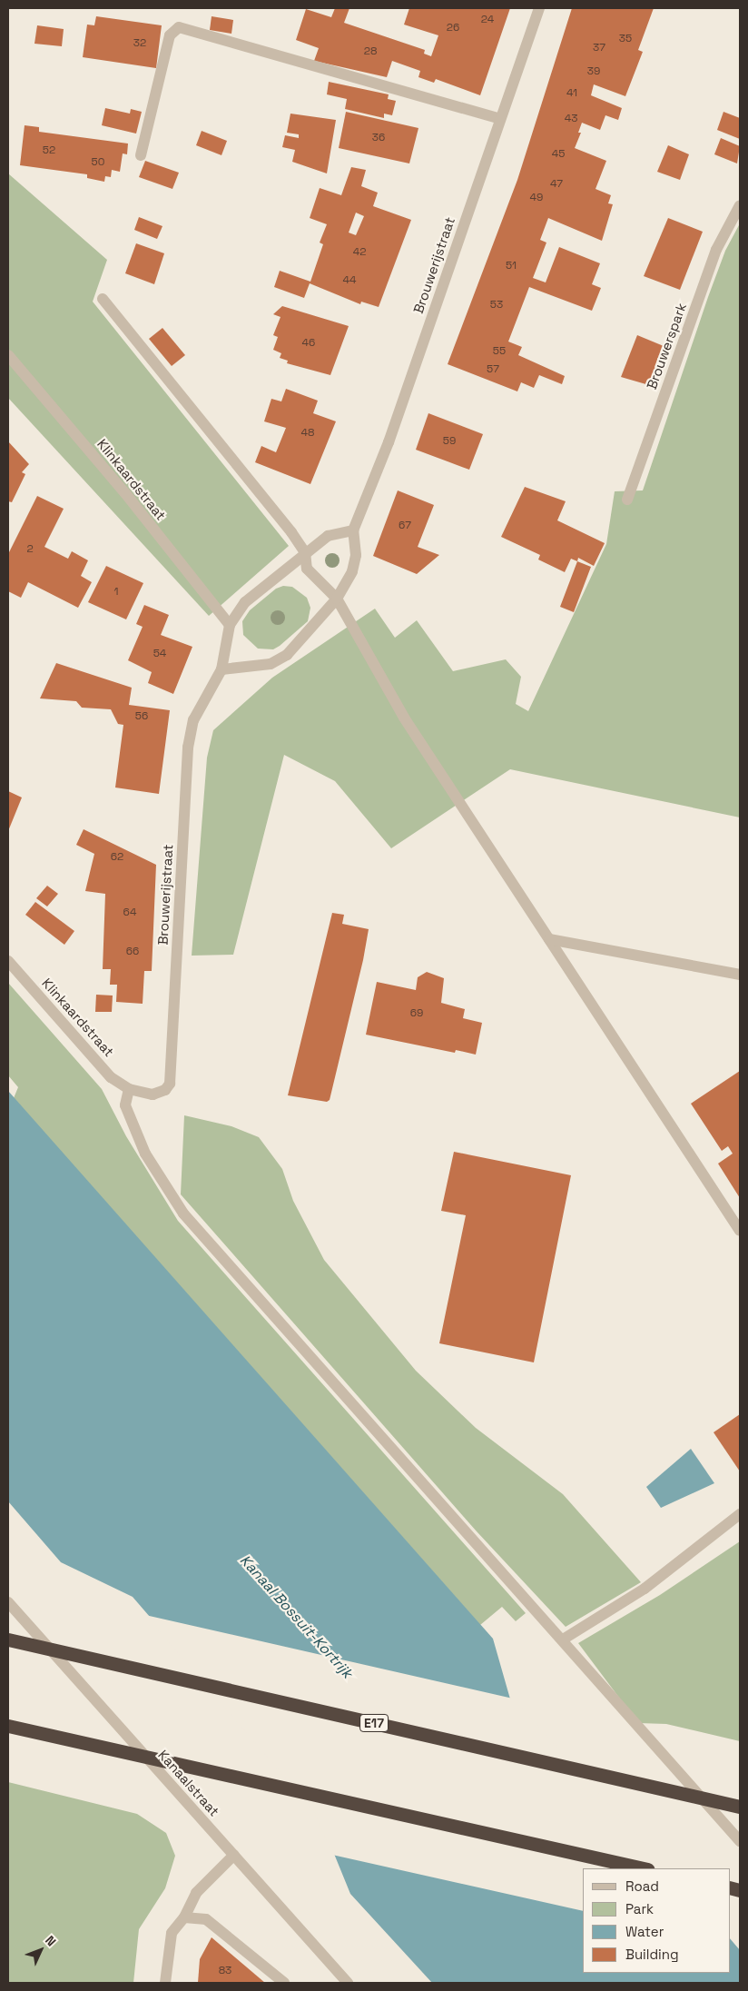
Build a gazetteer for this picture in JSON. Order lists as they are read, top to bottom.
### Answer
{
  "streets": {
    "highway": ["E17"],
    "street": [
      "Brouwerijstraat",
      "Brouwerspark",
      "Klinkaardstraat",
      "Kanaalstraat"
    ]
  },
  "crossings": [
    ["Brouwerijstraat", "Klinkaardstraat"]
  ],
  "water": ["Kanaal Bossuit-Kortrijk"],
  "house_numbers": [
    "24",
    "26",
    "35",
    "32",
    "37",
    "28",
    "39",
    "41",
    "43",
    "36",
    "52",
    "45",
    "50",
    "47",
    "49",
    "42",
    "51",
    "44",
    "53",
    "46",
    "55",
    "57",
    "48",
    "59",
    "67",
    "2",
    "1",
    "54",
    "56",
    "62",
    "64",
    "66",
    "69",
    "83"
  ],
  "legend": [
    "Road",
    "Park",
    "Water",
    "Building"
  ],
  "north": "top right"
}
